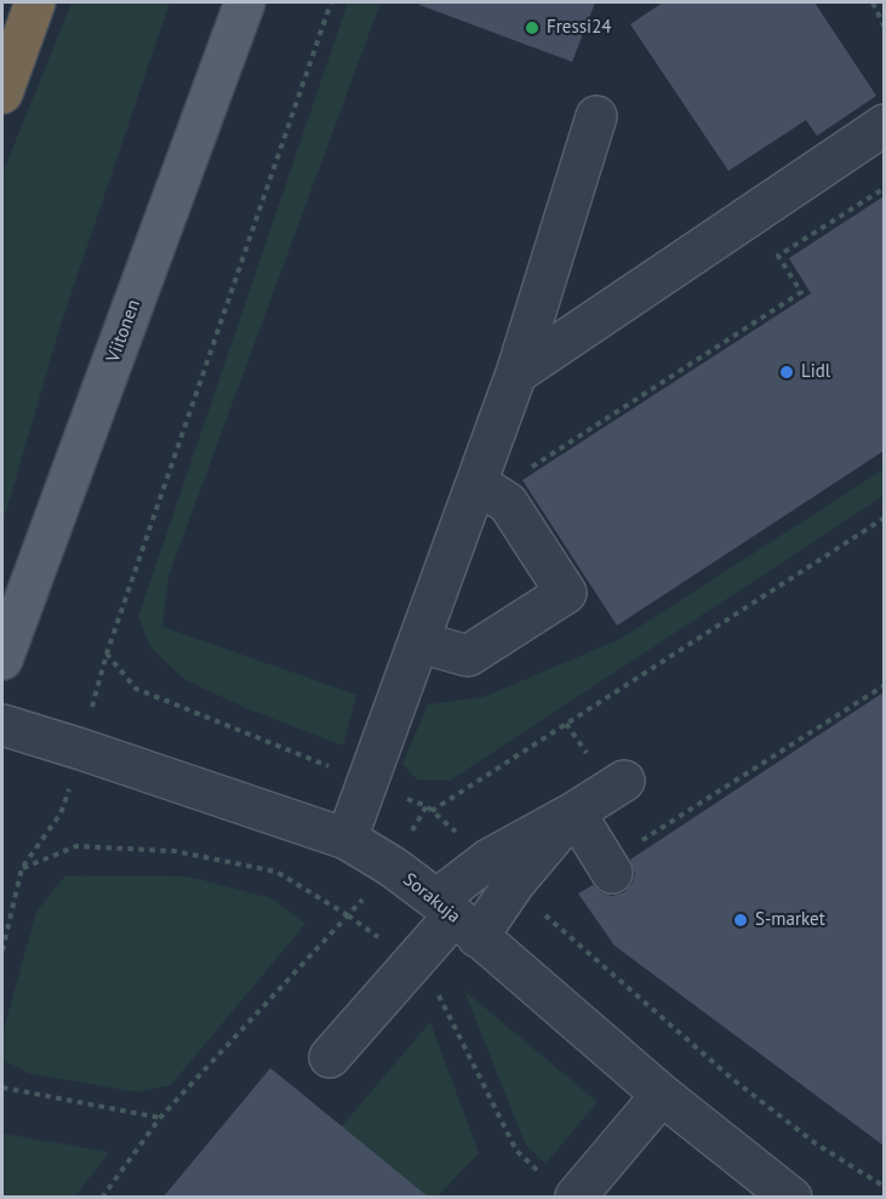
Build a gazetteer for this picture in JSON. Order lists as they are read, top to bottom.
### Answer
{
  "streets": {
    "main road": ["Viitonen"],
    "street": ["Sorakuja"]
  },
  "places": ["Fressi24", "Lidl", "S-market"]
}
